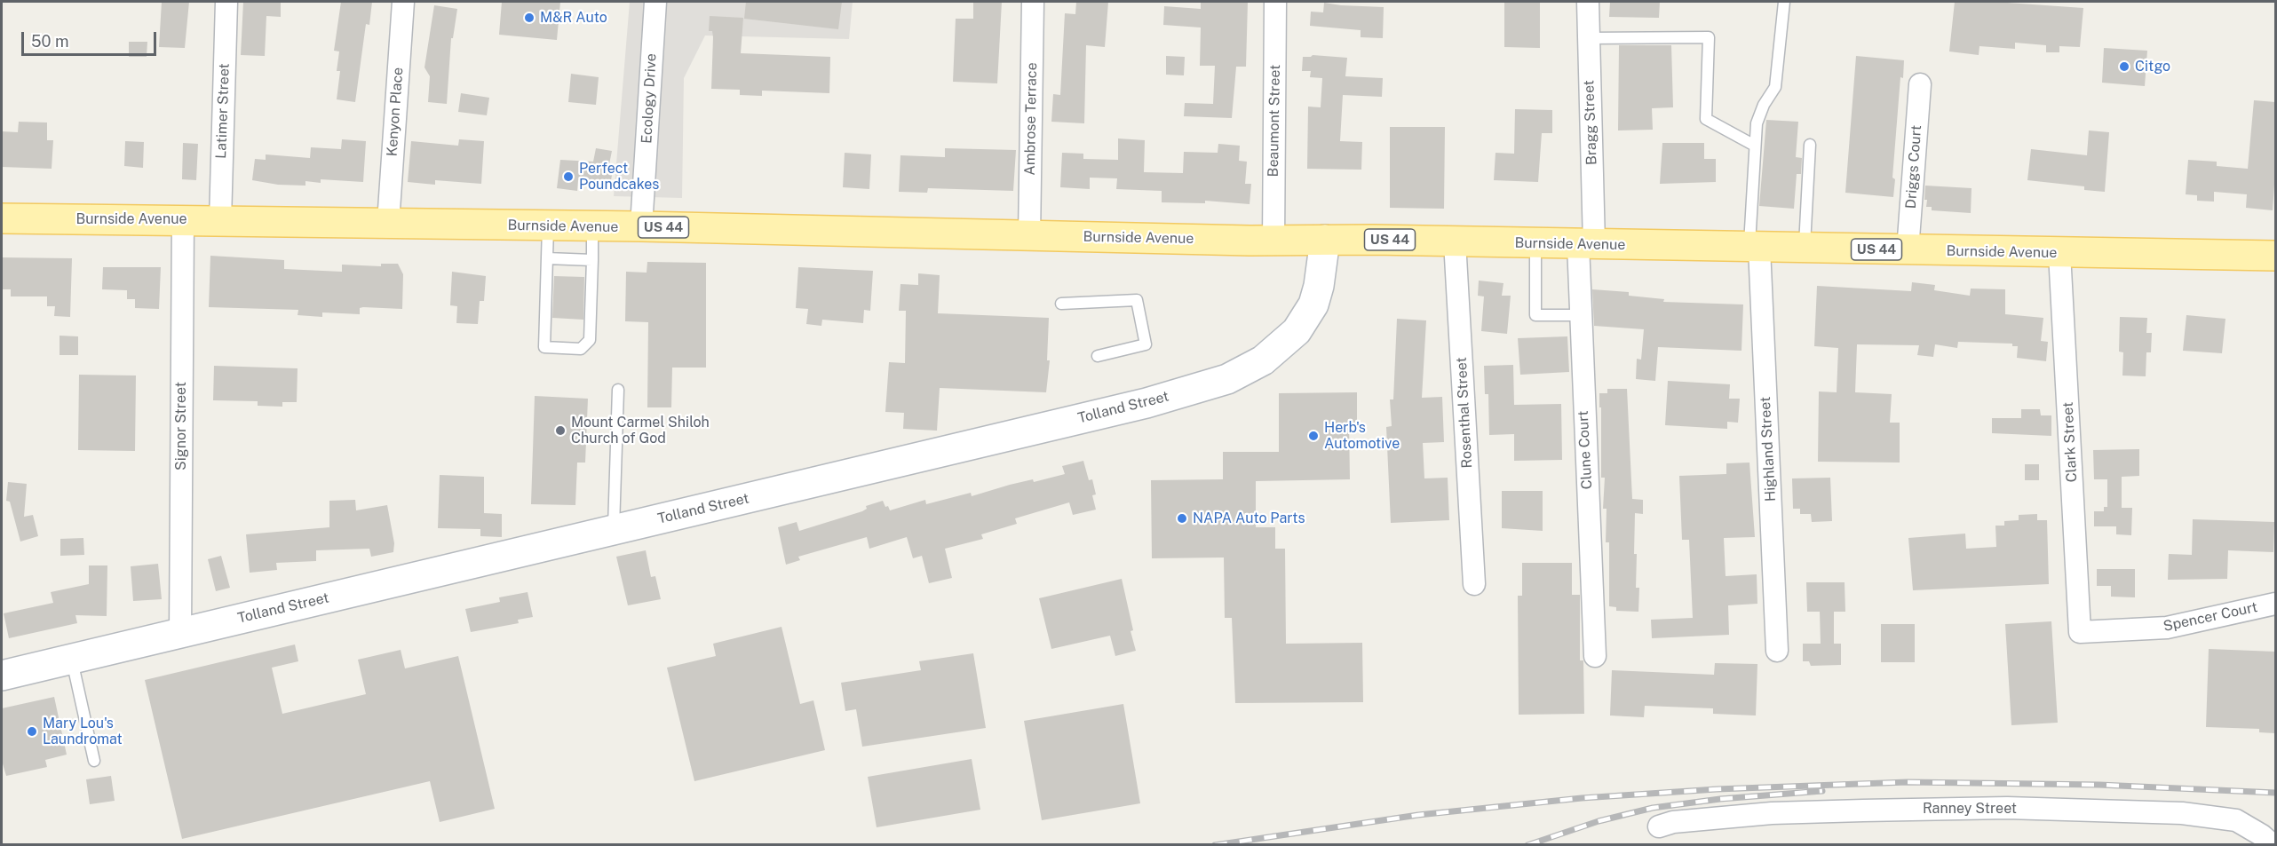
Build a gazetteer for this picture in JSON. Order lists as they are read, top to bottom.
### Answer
{
  "streets": {
    "main road": ["Burnside Avenue", "US 44", "Tolland Street"],
    "street": [
      "Ecology Drive",
      "Latimer Street",
      "Kenyon Place",
      "Ambrose Terrace",
      "Beaumont Street",
      "Bragg Street",
      "Driggs Court",
      "Rosenthal Street",
      "Signor Street",
      "Clark Street",
      "Highland Street",
      "Clune Court",
      "Spencer Court",
      "Ranney Street"
    ]
  },
  "crossings": [
    ["Ecology Drive", "Burnside Avenue"],
    ["Latimer Street", "Burnside Avenue"],
    ["Kenyon Place", "Burnside Avenue"],
    ["Ambrose Terrace", "Burnside Avenue"],
    ["Beaumont Street", "Burnside Avenue"],
    ["Bragg Street", "Burnside Avenue"],
    ["Bragg Street", "Clune Court"],
    ["Driggs Court", "Burnside Avenue"],
    ["Burnside Avenue", "Tolland Street"],
    ["Burnside Avenue", "Rosenthal Street"],
    ["Burnside Avenue", "Signor Street"],
    ["Burnside Avenue", "Clark Street"],
    ["Burnside Avenue", "Highland Street"],
    ["Burnside Avenue", "Clune Court"],
    ["Tolland Street", "Signor Street"],
    ["Clark Street", "Spencer Court"]
  ],
  "places": [
    "M&R Auto",
    "Citgo",
    "Perfect Poundcakes",
    "Mount Carmel Shiloh Church of God",
    "Herb's Automotive",
    "NAPA Auto Parts",
    "Mary Lou's Laundromat"
  ],
  "scale_bar": "50 m"
}
